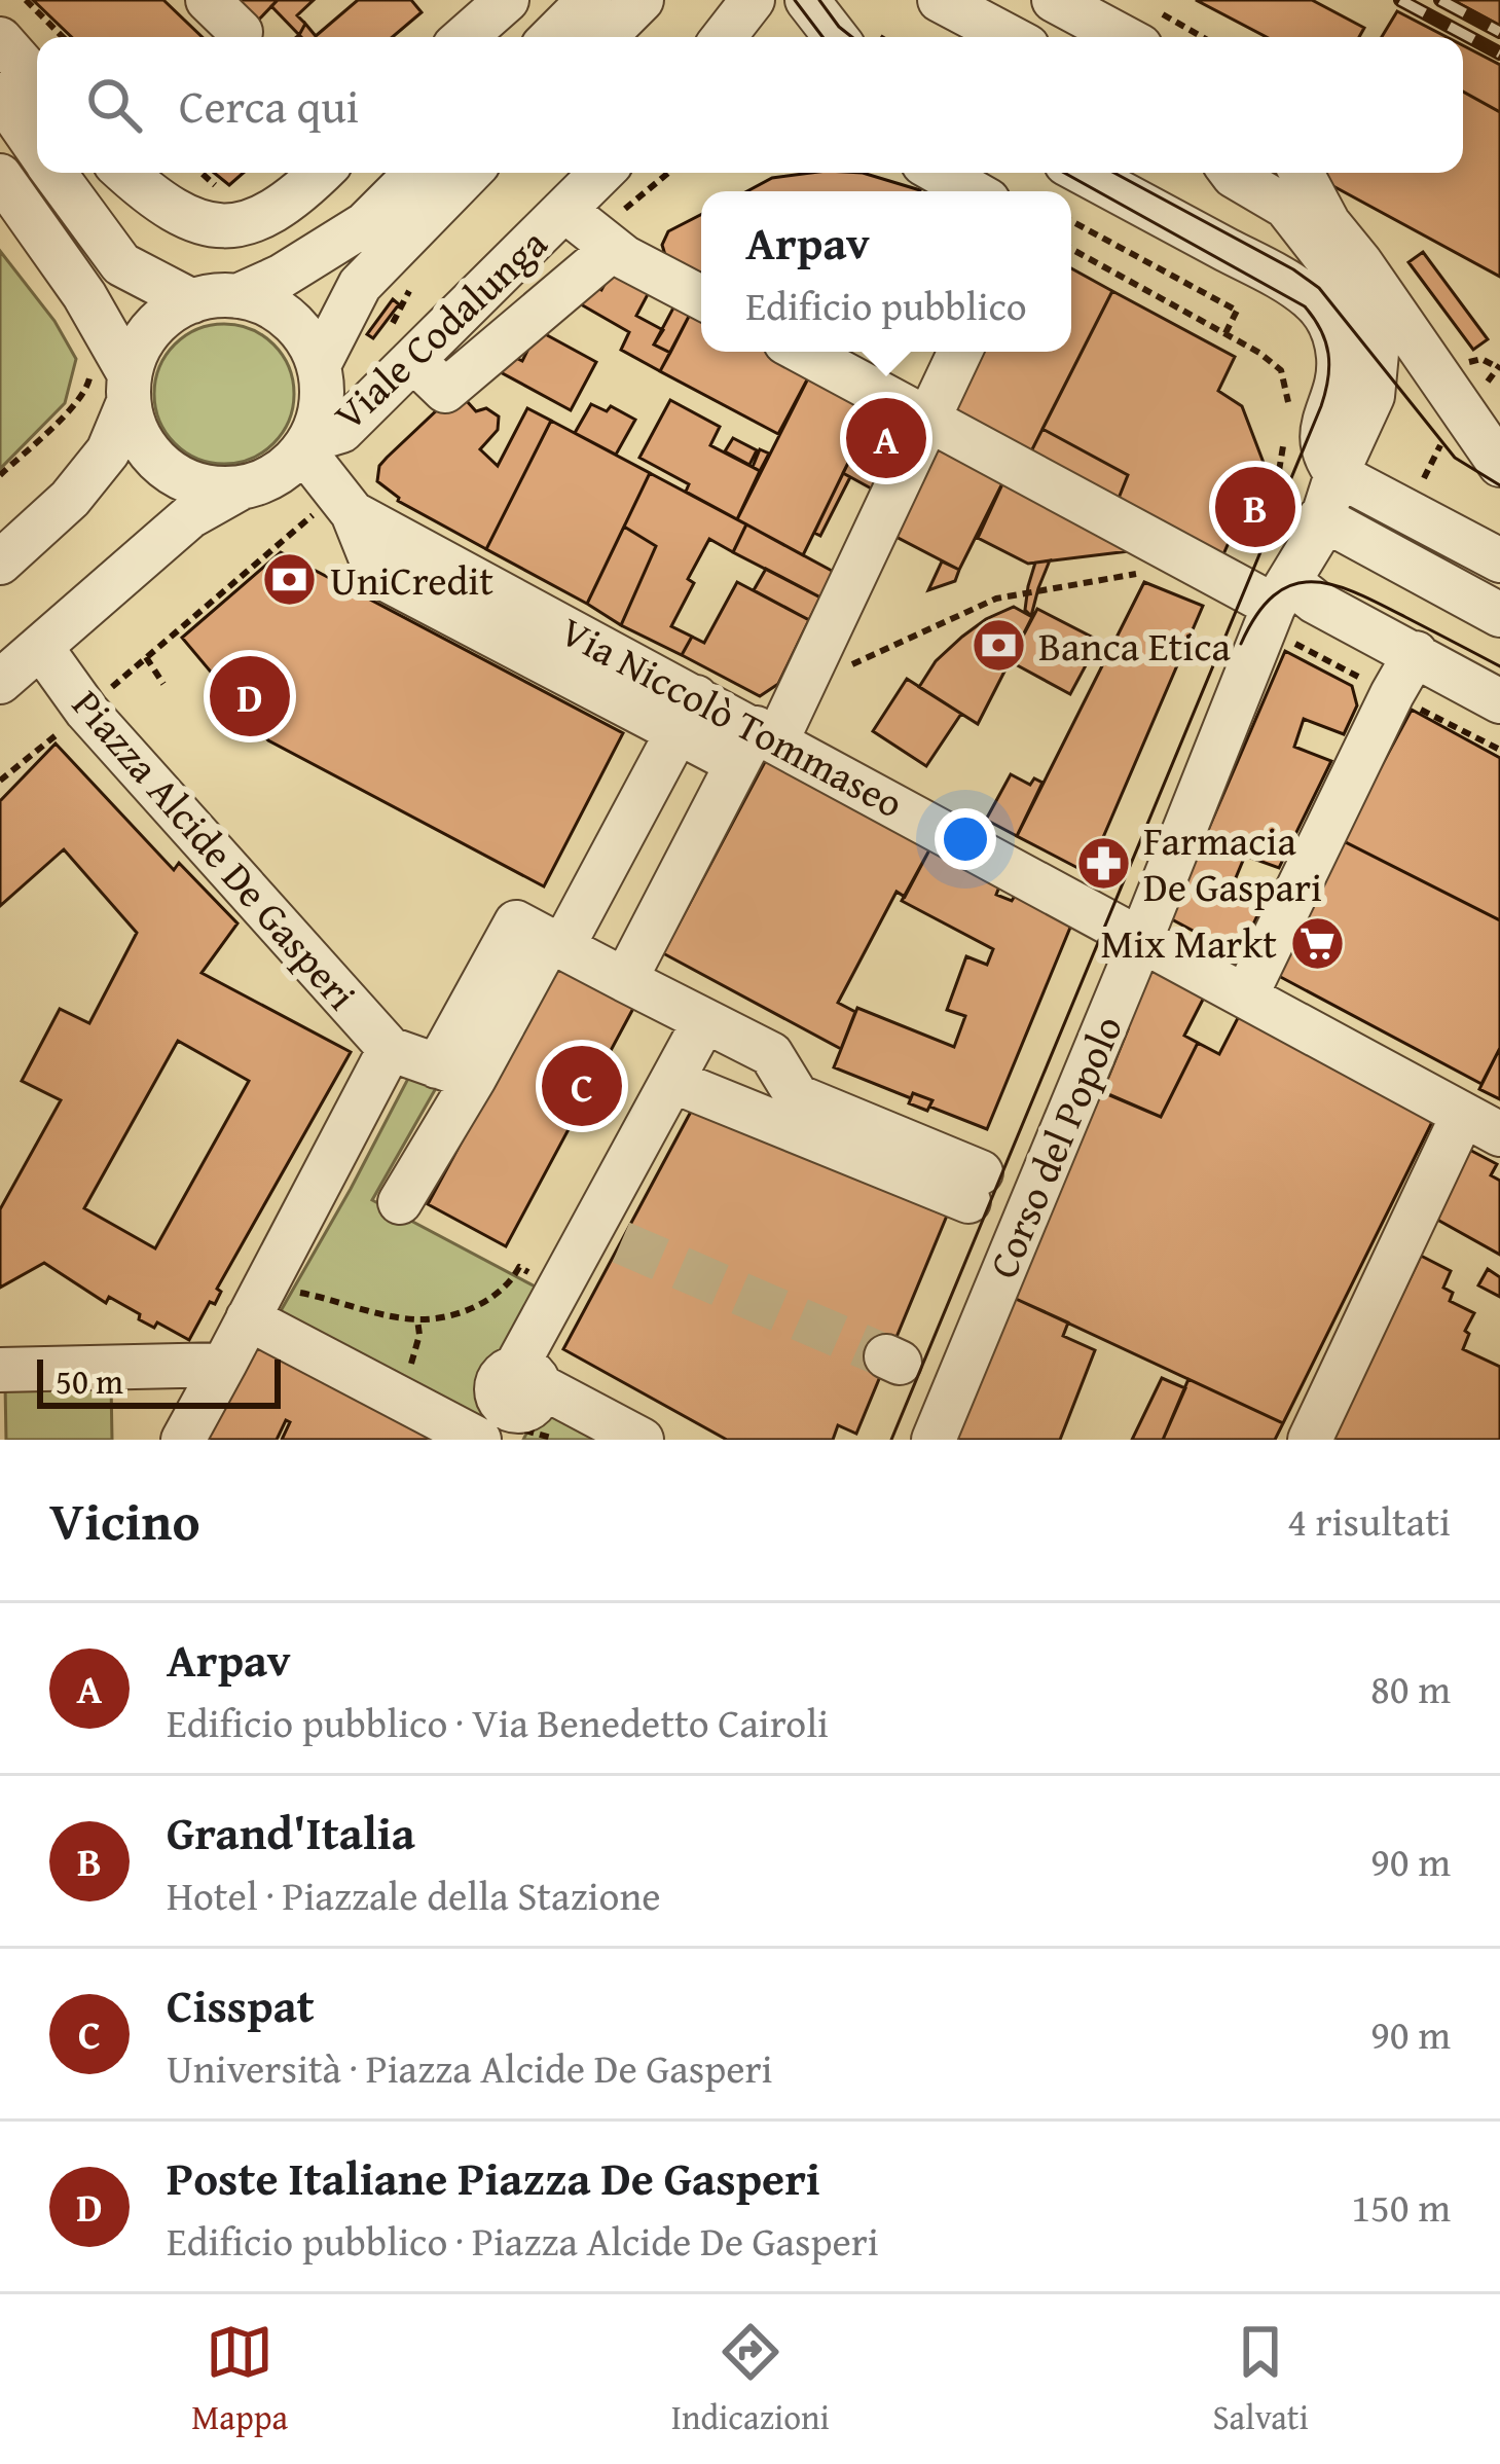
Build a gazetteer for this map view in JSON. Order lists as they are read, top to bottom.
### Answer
{
  "streets": {
    "street": [
      "Viale Codalunga",
      "Via Niccolò Tommaseo",
      "Piazza Alcide De Gasperi",
      "Corso del Popolo"
    ]
  },
  "crossings": [
    ["Viale Codalunga", "Via Niccolò Tommaseo"],
    ["Via Niccolò Tommaseo", "Corso del Popolo"]
  ],
  "places": {
    "bank": ["UniCredit", "Banca Etica"],
    "pharmacy": ["Farmacia De Gaspari"],
    "supermarket": ["Mix Markt"]
  },
  "scale_bar": "50 m",
  "page": {
    "search": "Cerca qui",
    "popup": ["Arpav", "Edificio pubblico"],
    "pins": [
      "A",
      "B",
      "D",
      "C"
    ],
    "scale": "50 m",
    "heading": ["Vicino", "4 risultati"],
    "list": [
      {
        "mark": "A",
        "name": "Arpav",
        "note": "Edificio pubblico · Via Benedetto Cairoli",
        "value": "80 m"
      },
      {
        "mark": "B",
        "name": "Grand'Italia",
        "note": "Hotel · Piazzale della Stazione",
        "value": "90 m"
      },
      {
        "mark": "C",
        "name": "Cisspat",
        "note": "Università · Piazza Alcide De Gasperi",
        "value": "90 m"
      },
      {
        "mark": "D",
        "name": "Poste Italiane Piazza De Gasperi",
        "note": "Edificio pubblico · Piazza Alcide De Gasperi",
        "value": "150 m"
      }
    ],
    "nav": ["Mappa", "Indicazioni", "Salvati"]
  }
}
